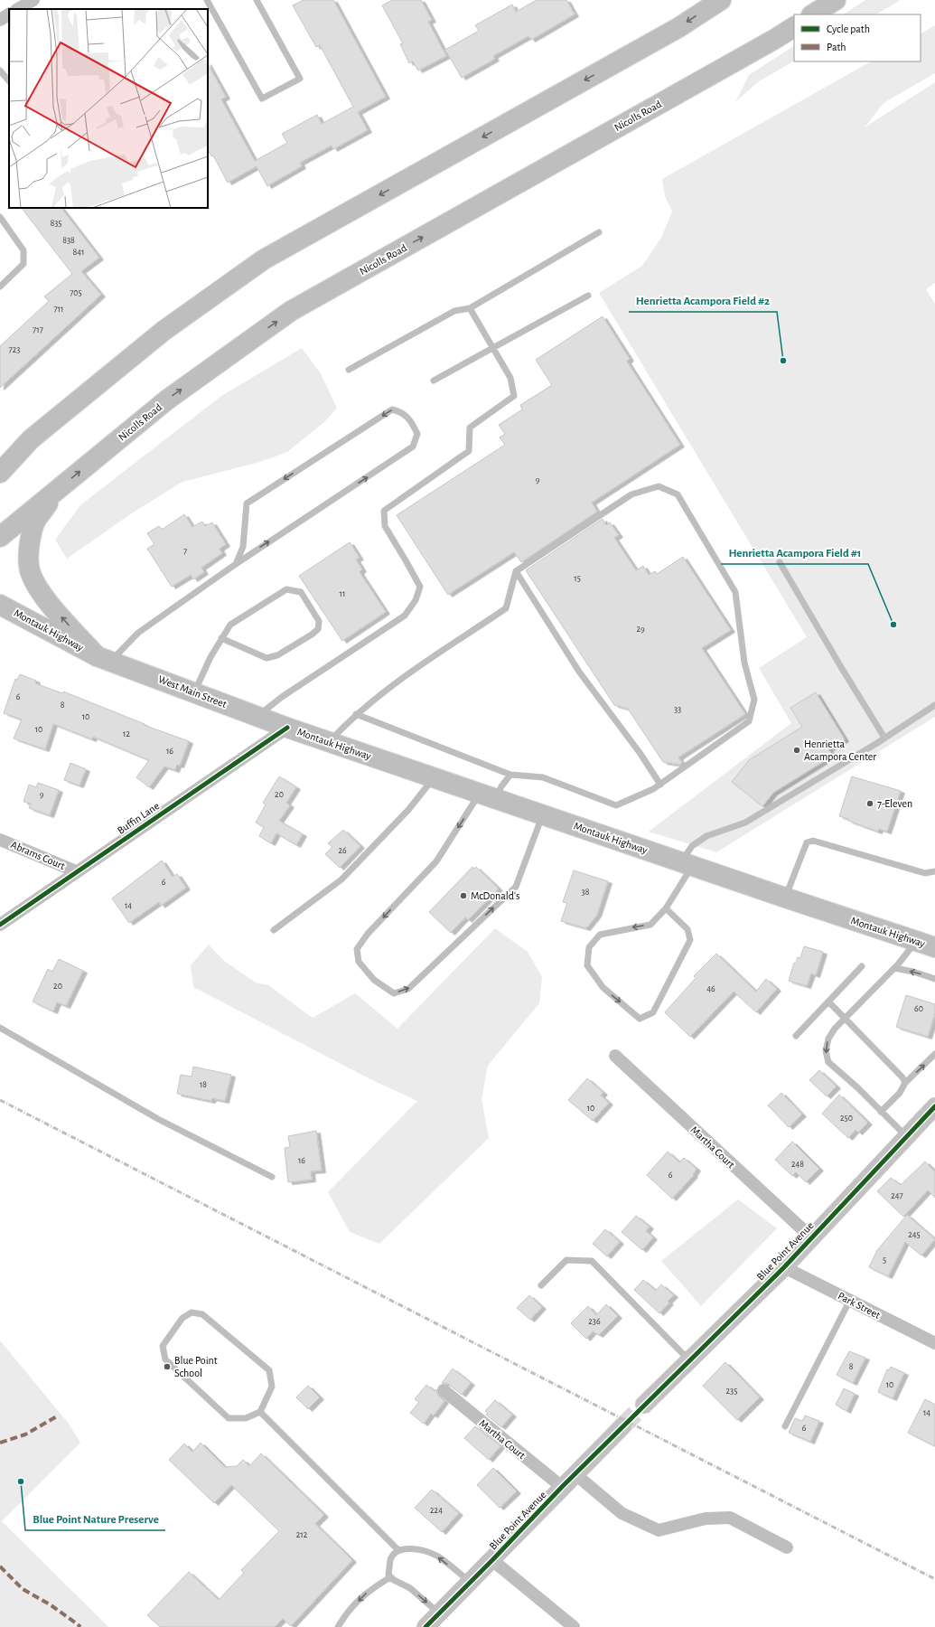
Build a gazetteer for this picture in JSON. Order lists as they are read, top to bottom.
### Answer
{
  "streets": {
    "main road": ["Nicolls Road", "Montauk Highway", "West Main Street"],
    "street": [
      "Buffin Lane",
      "Abrams Court",
      "Martha Court",
      "Blue Point Avenue",
      "Park Street"
    ]
  },
  "crossings": [
    ["Montauk Highway", "West Main Street"],
    ["Montauk Highway", "Buffin Lane"],
    ["West Main Street", "Buffin Lane"],
    ["Buffin Lane", "Abrams Court"],
    ["Martha Court", "Blue Point Avenue"],
    ["Blue Point Avenue", "Park Street"]
  ],
  "places": [
    "Henrietta Acampora Field #2",
    "Henrietta Acampora Field #1",
    "Henrietta Acampora Center",
    "7-Eleven",
    "McDonald's",
    "Blue Point School",
    "Blue Point Nature Preserve"
  ],
  "house_numbers": [
    "835",
    "838",
    "841",
    "705",
    "711",
    "717",
    "723",
    "9",
    "7",
    "15",
    "11",
    "29",
    "6",
    "8",
    "33",
    "10",
    "10",
    "12",
    "16",
    "9",
    "20",
    "26",
    "6",
    "38",
    "14",
    "20",
    "46",
    "60",
    "18",
    "10",
    "250",
    "16",
    "248",
    "6",
    "247",
    "245",
    "5",
    "236",
    "8",
    "10",
    "235",
    "14",
    "6",
    "224",
    "212"
  ],
  "legend": ["Cycle path", "Path"]
}
